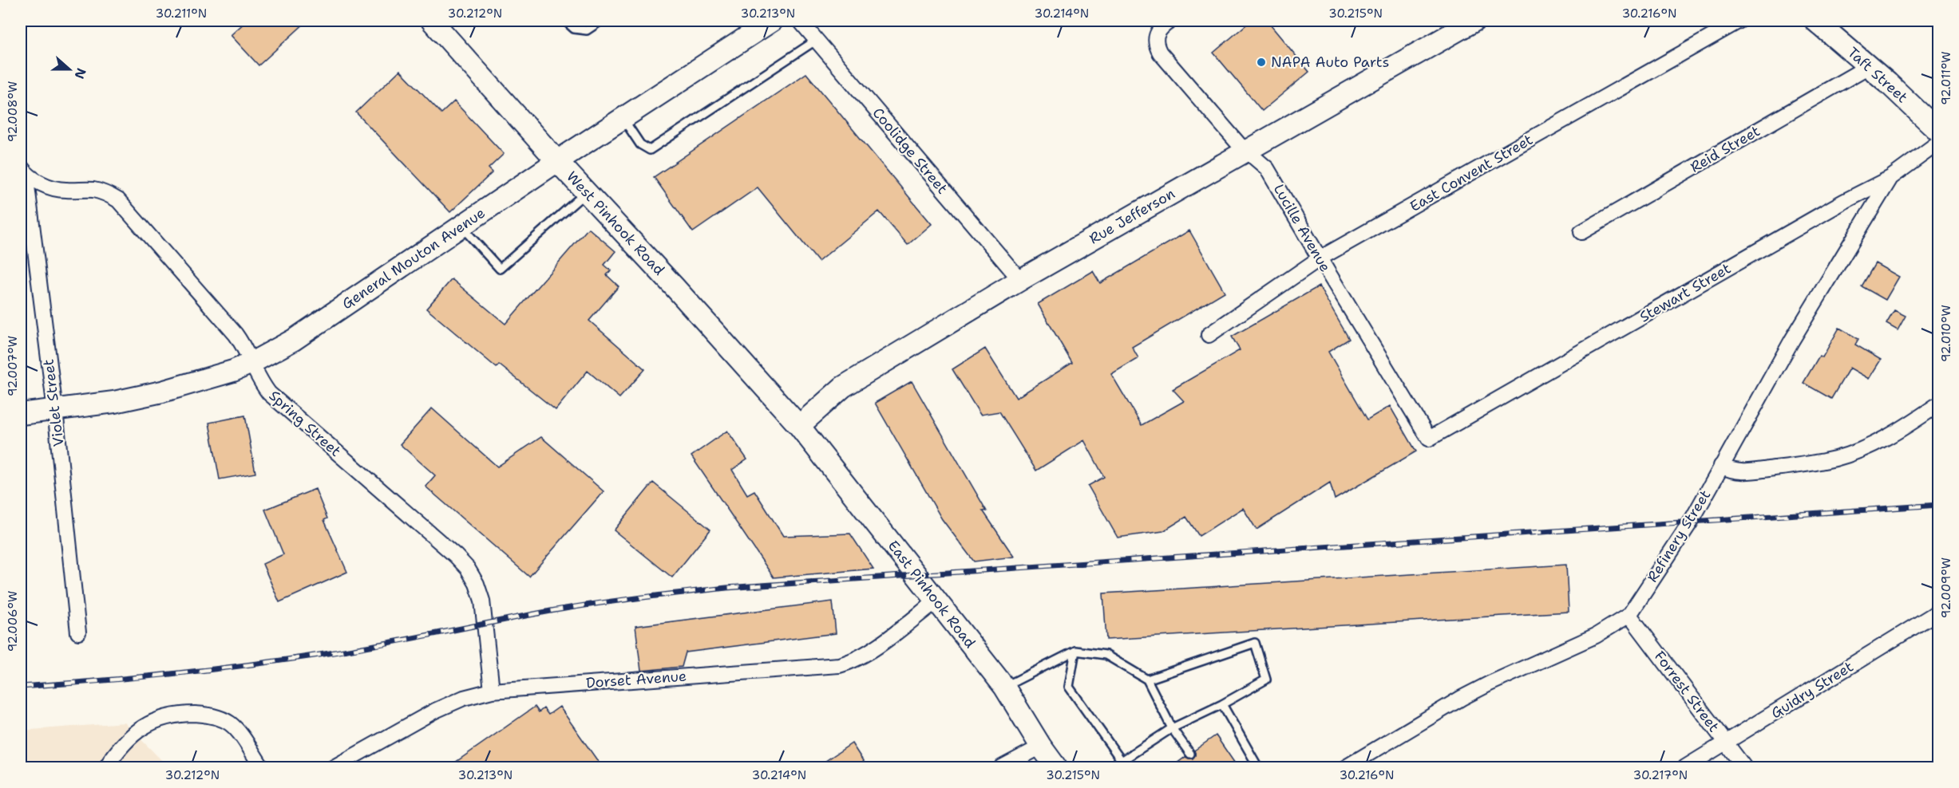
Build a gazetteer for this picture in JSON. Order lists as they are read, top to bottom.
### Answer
{
  "streets": {
    "street": [
      "Taft Street",
      "Reid Street",
      "Coolidge Street",
      "East Convent Street",
      "Rue Jefferson",
      "West Pinhook Road",
      "Lucille Avenue",
      "General Mouton Avenue",
      "Stewart Street",
      "Violet Street",
      "Spring Street",
      "Refinery Street",
      "East Pinhook Road",
      "Dorset Avenue",
      "Guidry Street",
      "Forrest Street"
    ]
  },
  "crossings": [
    ["Taft Street", "Reid Street"],
    ["Coolidge Street", "Rue Jefferson"],
    ["East Convent Street", "Lucille Avenue"],
    ["Rue Jefferson", "West Pinhook Road"],
    ["Rue Jefferson", "Lucille Avenue"],
    ["Rue Jefferson", "East Pinhook Road"],
    ["West Pinhook Road", "General Mouton Avenue"],
    ["West Pinhook Road", "East Pinhook Road"],
    ["Lucille Avenue", "Stewart Street"],
    ["General Mouton Avenue", "Violet Street"],
    ["General Mouton Avenue", "Spring Street"],
    ["Stewart Street", "Refinery Street"],
    ["Violet Street", "Spring Street"],
    ["Spring Street", "Dorset Avenue"],
    ["Refinery Street", "Forrest Street"],
    ["East Pinhook Road", "Dorset Avenue"],
    ["Guidry Street", "Forrest Street"]
  ],
  "places": ["NAPA Auto Parts"],
  "north": "right",
  "coordinates": [
    "30.211°N",
    "30.212°N",
    "30.213°N",
    "30.214°N",
    "30.215°N",
    "30.216°N",
    "92.011°W",
    "92.008°W",
    "92.010°W",
    "92.007°W",
    "92.009°W",
    "92.006°W",
    "30.217°N"
  ]
}
